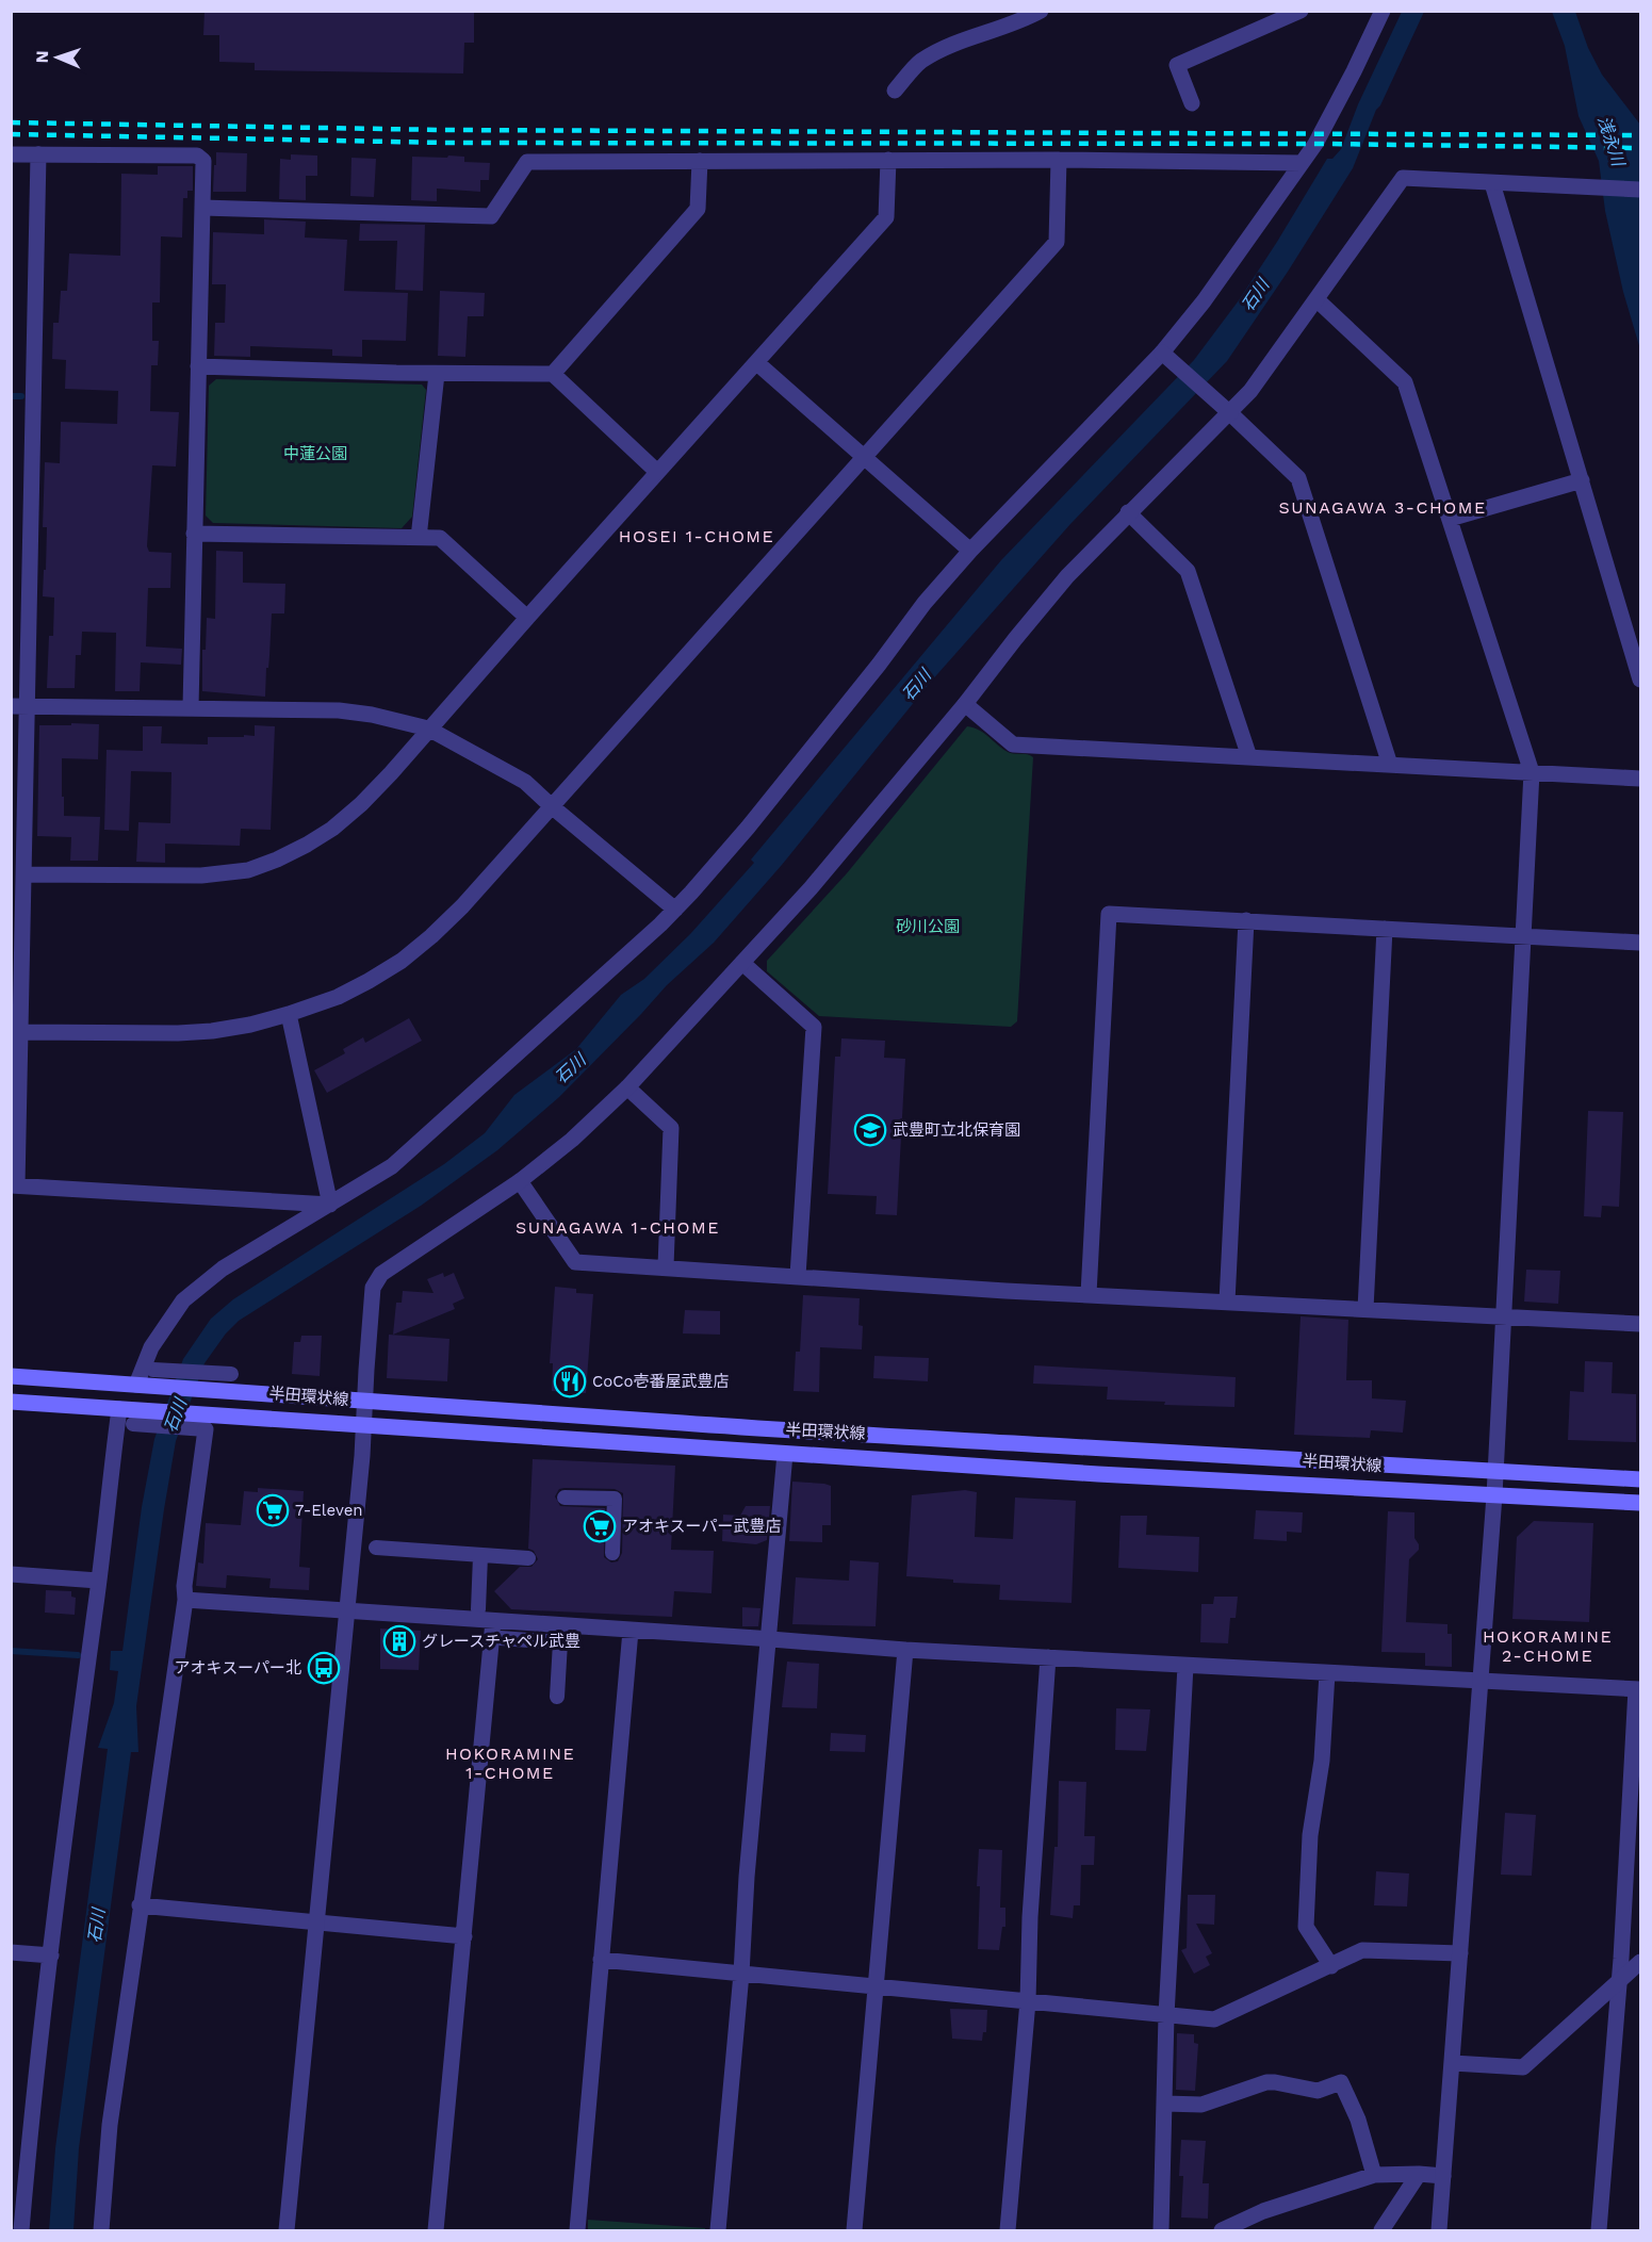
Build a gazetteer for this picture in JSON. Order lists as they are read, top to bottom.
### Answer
{
  "streets": {
    "main road": ["半田環状線"]
  },
  "districts": [
    "SUNAGAWA 3-CHOME",
    "HOSEI 1-CHOME",
    "SUNAGAWA 1-CHOME",
    "HOKORAMINE 2-CHOME",
    "HOKORAMINE 1-CHOME"
  ],
  "water": ["浅永川", "石川"],
  "parks": ["中蓮公園", "砂川公園"],
  "places": {
    "school or university": ["武豊町立北保育園"],
    "restaurant": ["CoCo壱番屋武豊店"],
    "supermarket": ["7-Eleven", "アオキスーパー武豊店"],
    "building": ["グレースチャペル武豊"],
    "bus stop": ["アオキスーパー北"]
  },
  "north": "left"
}
